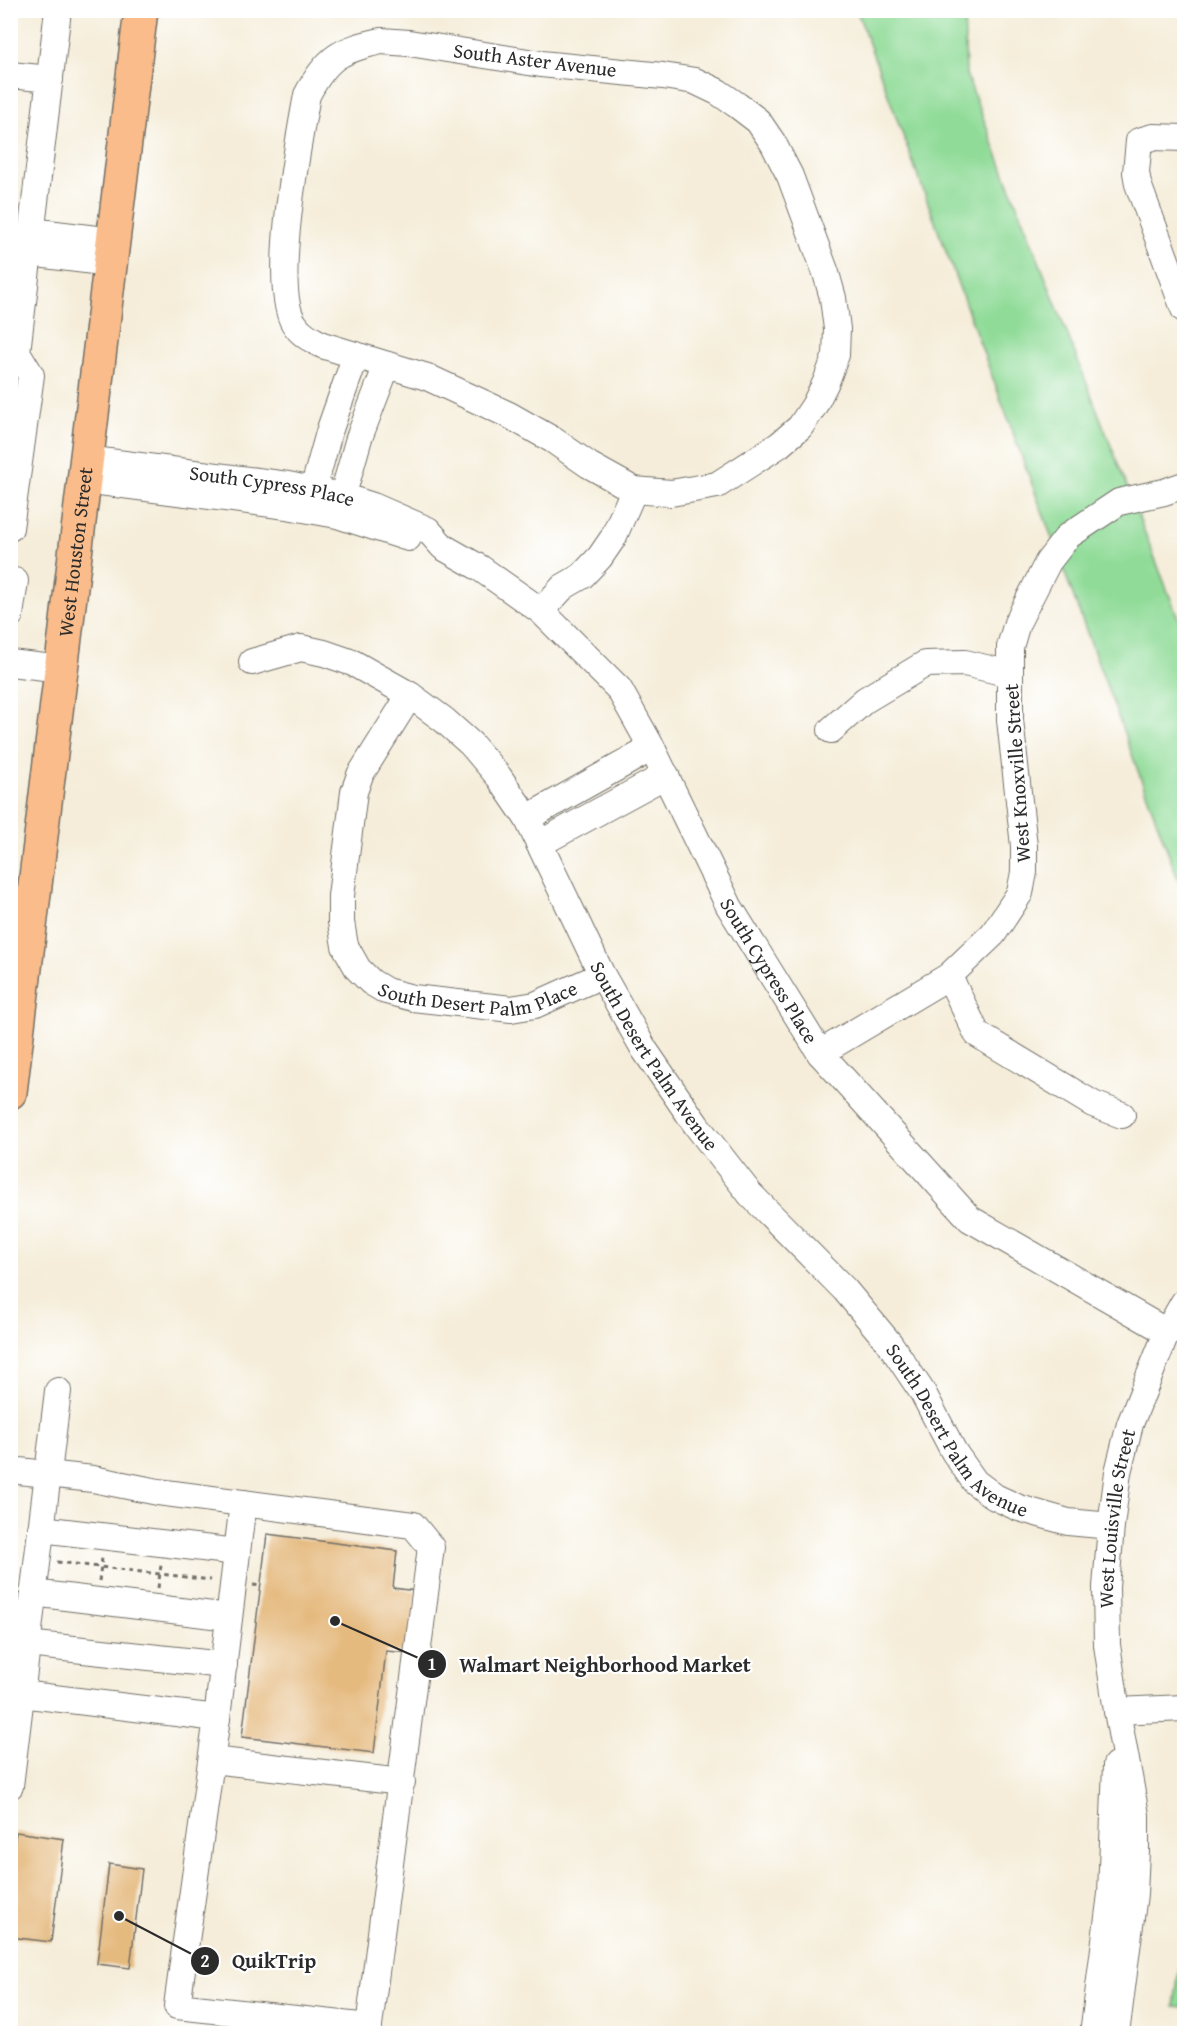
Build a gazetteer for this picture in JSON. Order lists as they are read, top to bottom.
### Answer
{
  "streets": {
    "main road": ["West Houston Street"],
    "street": [
      "South Aster Avenue",
      "South Cypress Place",
      "West Knoxville Street",
      "South Desert Palm Place",
      "South Desert Palm Avenue",
      "West Louisville Street"
    ]
  },
  "crossings": [
    ["South Cypress Place", "West Houston Street"],
    ["South Cypress Place", "West Knoxville Street"],
    ["South Cypress Place", "West Louisville Street"],
    ["South Desert Palm Place", "South Desert Palm Avenue"],
    ["South Desert Palm Avenue", "West Louisville Street"]
  ],
  "places": ["Walmart Neighborhood Market", "QuikTrip"]
}
